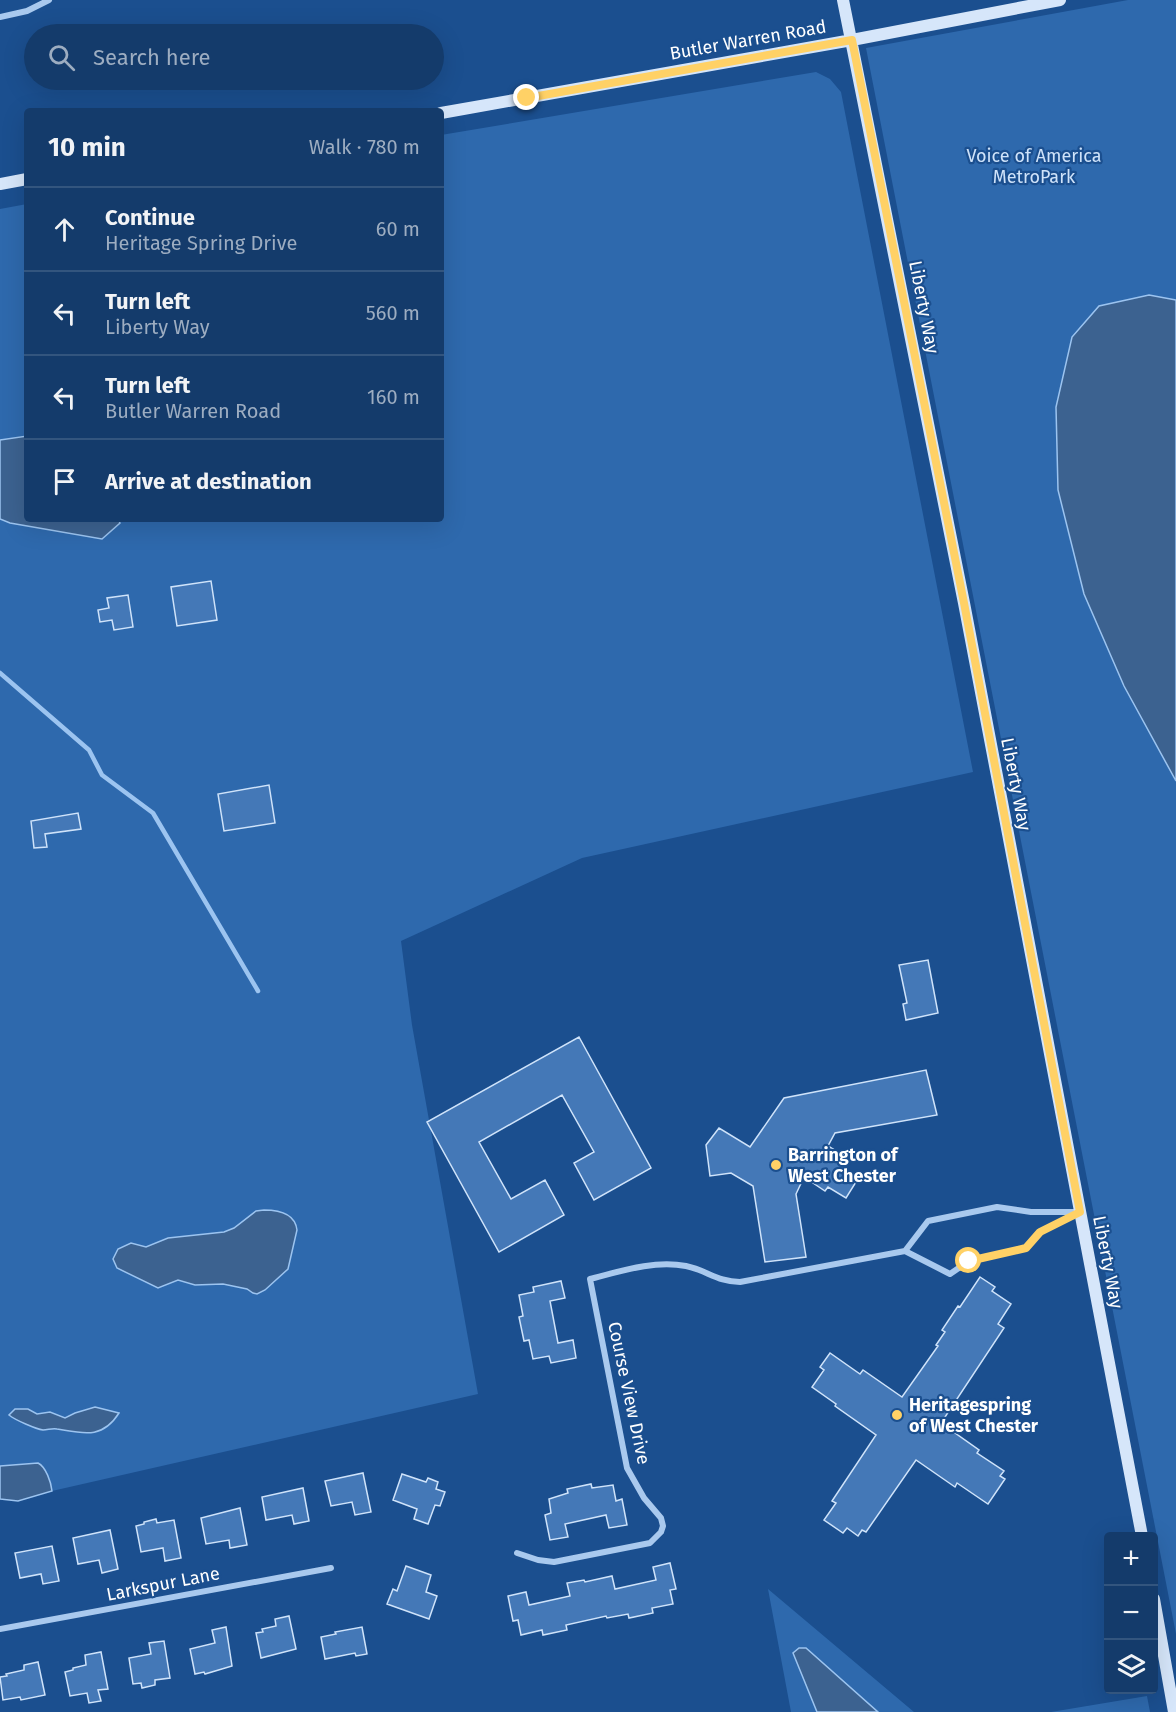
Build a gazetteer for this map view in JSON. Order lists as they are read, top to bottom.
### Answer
{
  "streets": {
    "main road": ["Butler Warren Road", "Liberty Way"],
    "street": ["Course View Drive", "Larkspur Lane"]
  },
  "crossings": [
    ["Butler Warren Road", "Liberty Way"]
  ],
  "parks": ["Voice of America MetroPark"],
  "places": ["Barrington of West Chester", "Heritagespring of West Chester"],
  "page": {
    "search": "Search here",
    "heading": ["10 min", "Walk · 780 m"],
    "list": [
      ["Continue", "Heritage Spring Drive", "60 m"],
      ["Turn left", "Liberty Way", "560 m"],
      ["Turn left", "Butler Warren Road", "160 m"],
      "Arrive at destination"
    ],
    "map_buttons": ["+", "−"]
  }
}
